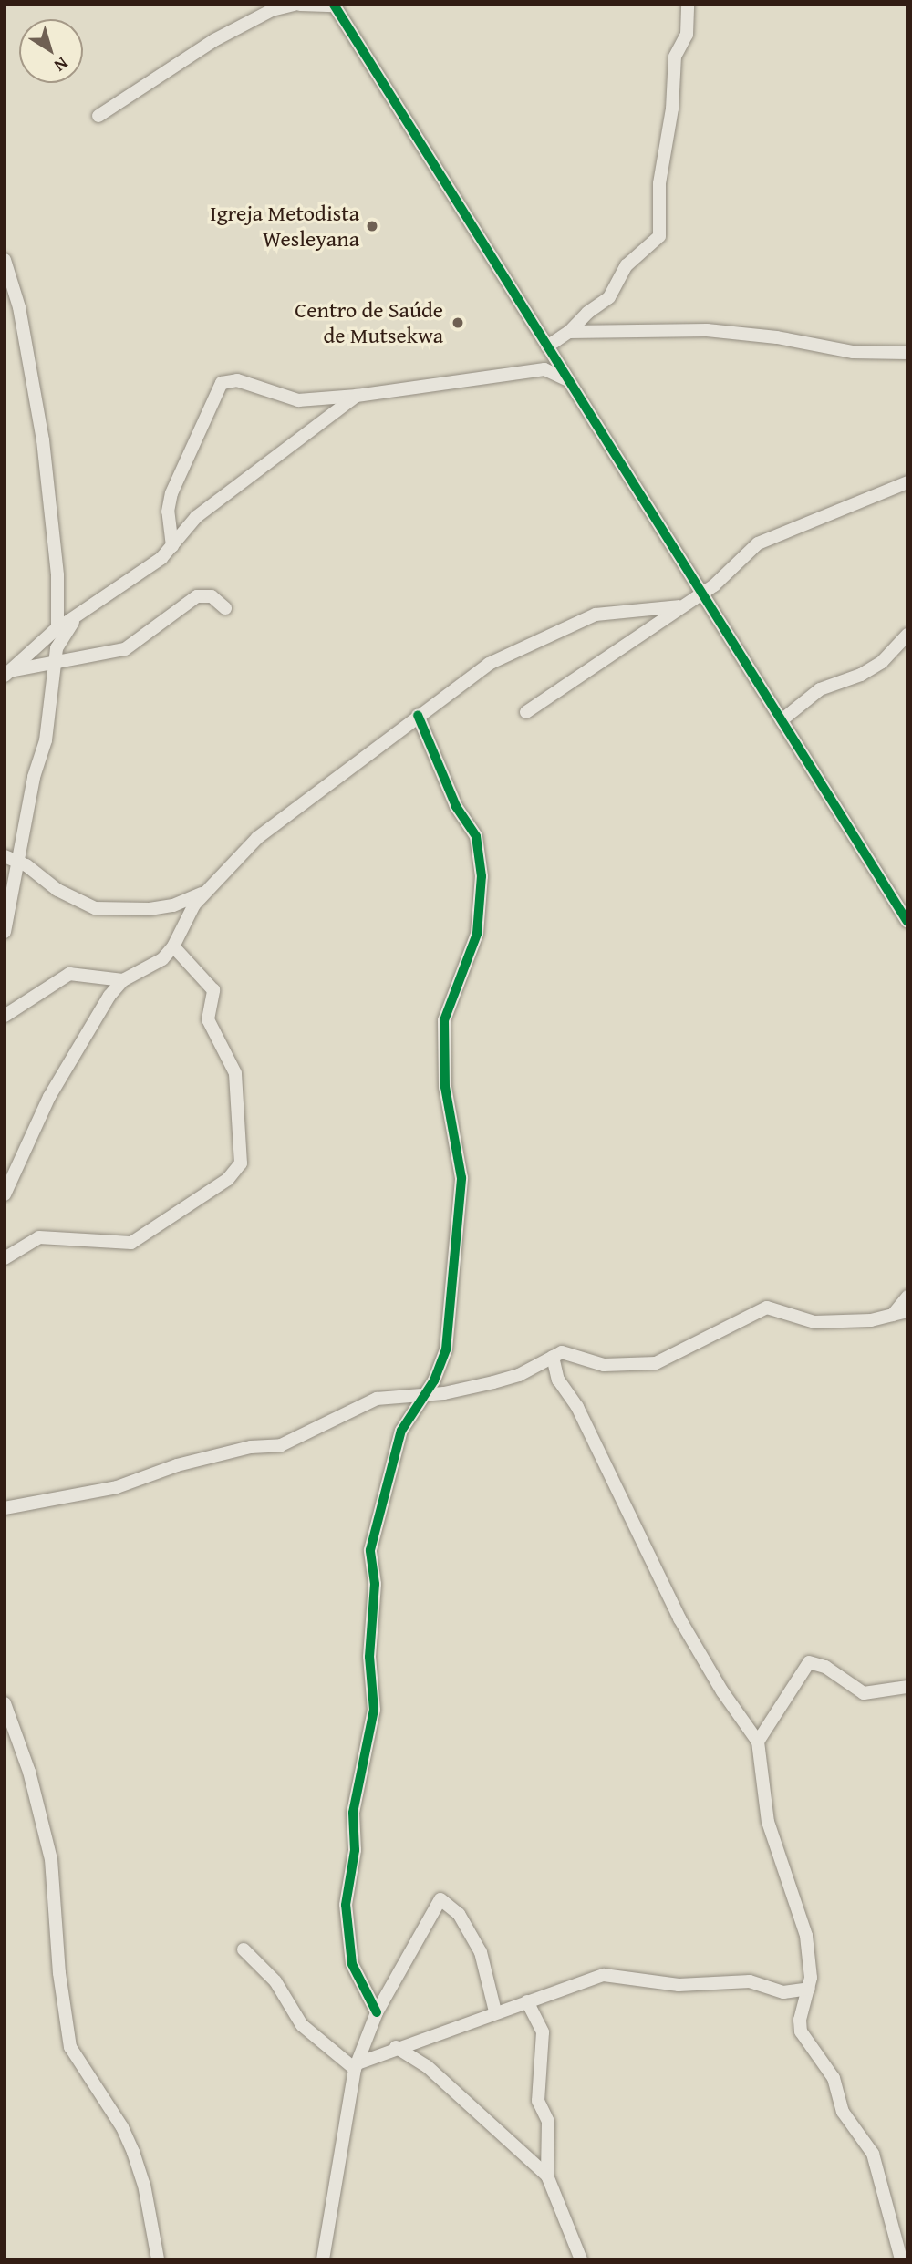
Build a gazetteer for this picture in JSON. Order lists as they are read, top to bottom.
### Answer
{
  "places": ["Igreja Metodista Wesleyana", "Centro de Saúde de Mutsekwa"],
  "north": "bottom right"
}
